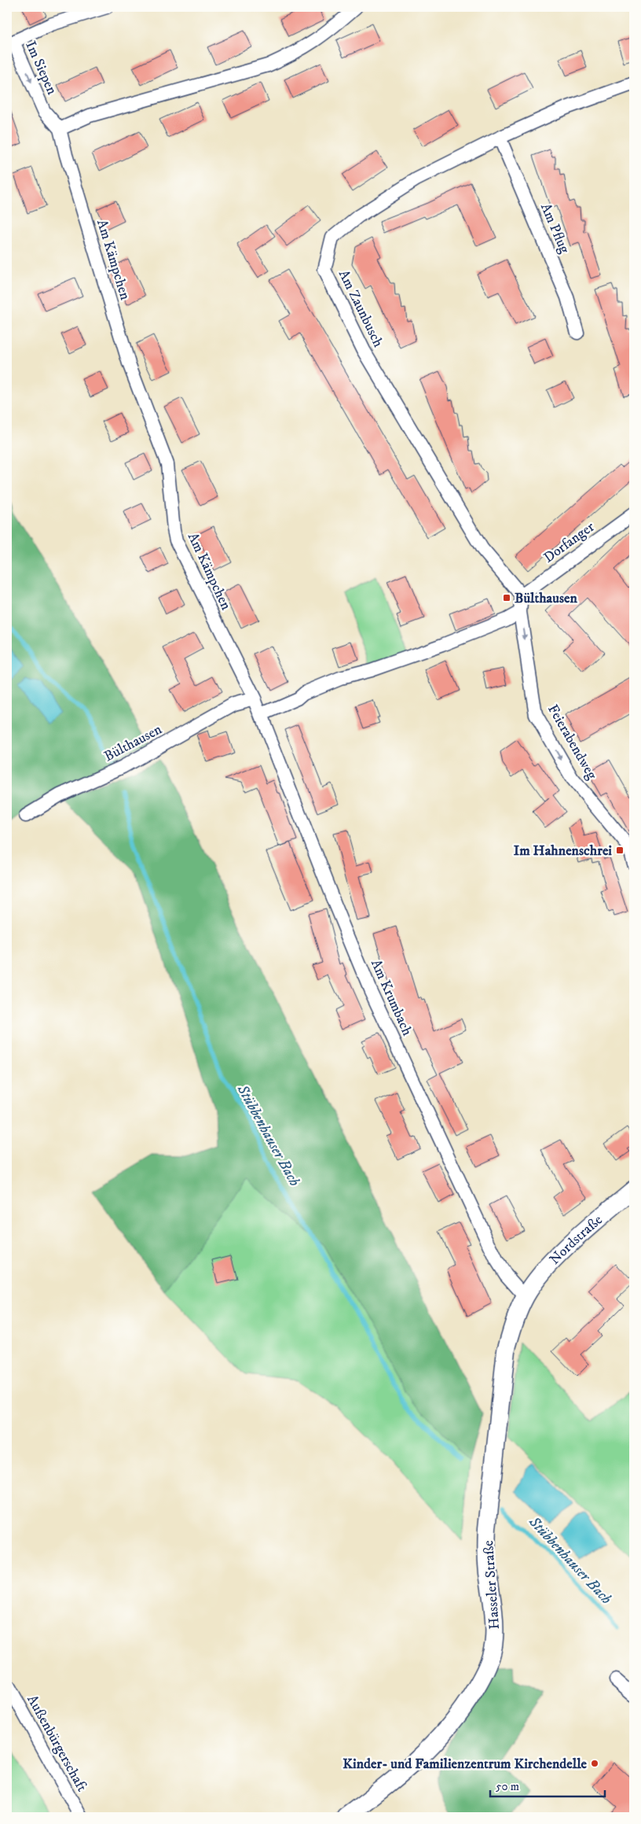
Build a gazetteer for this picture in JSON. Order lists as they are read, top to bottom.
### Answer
{
  "streets": {
    "main road": ["Nordstraße", "Hasseler Straße"],
    "street": [
      "Im Siepen",
      "Am Pflug",
      "Am Kämpchen",
      "Am Zaunbusch",
      "Dorfanger",
      "Feierabendweg",
      "Bülthausen",
      "Am Krumbach",
      "Außenbürgerschaft"
    ]
  },
  "crossings": [
    ["Im Siepen", "Am Kämpchen"],
    ["Am Pflug", "Am Zaunbusch"],
    ["Am Kämpchen", "Bülthausen"],
    ["Am Kämpchen", "Am Krumbach"],
    ["Am Zaunbusch", "Dorfanger"],
    ["Am Zaunbusch", "Feierabendweg"],
    ["Dorfanger", "Feierabendweg"],
    ["Bülthausen", "Am Krumbach"],
    ["Am Krumbach", "Nordstraße"],
    ["Am Krumbach", "Hasseler Straße"],
    ["Nordstraße", "Hasseler Straße"]
  ],
  "one_way": ["Feierabendweg"],
  "water": ["Stübbenhauser Bach"],
  "places": {
    "transit": ["Bülthausen", "Im Hahnenschrei"],
    "other": ["Kinder- und Familienzentrum Kirchendelle"]
  },
  "scale_bar": "50 m"
}
